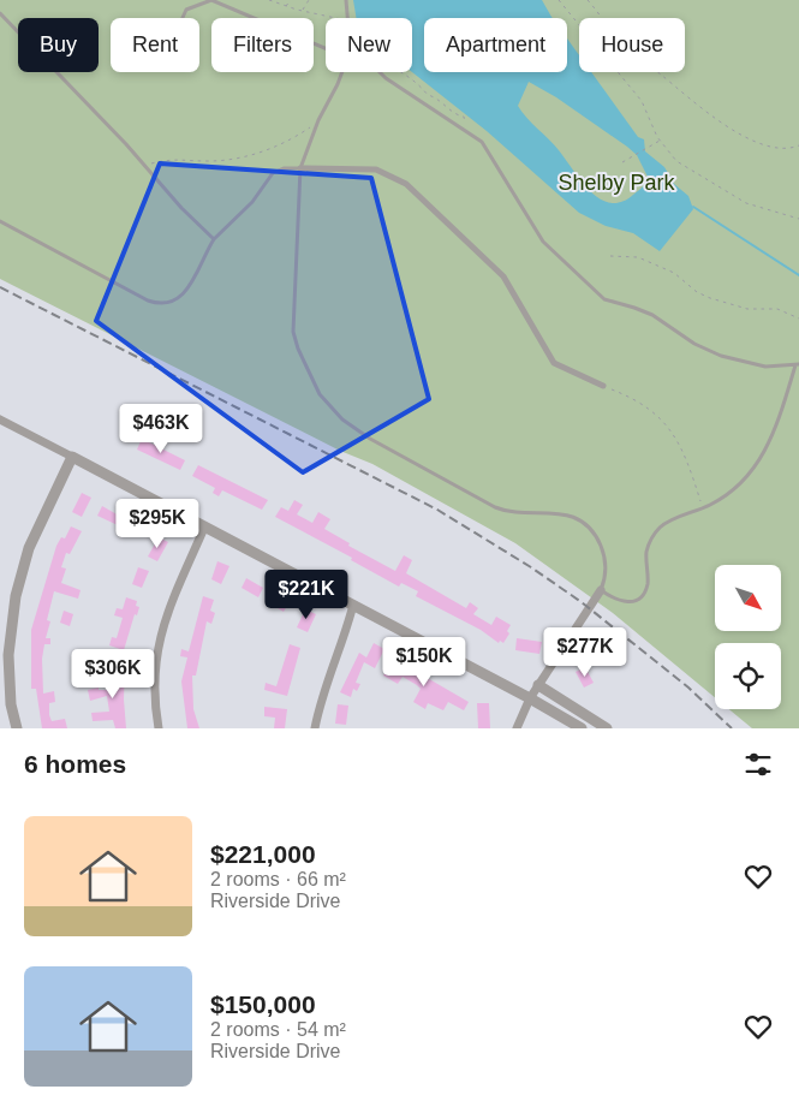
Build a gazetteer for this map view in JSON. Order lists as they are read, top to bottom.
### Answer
{
  "parks": ["Shelby Park"],
  "north": "bottom right",
  "page": {
    "chip": [
      "Buy",
      "Rent",
      "Filters",
      "New",
      "Apartment",
      "House"
    ],
    "price": [
      "$463K",
      "$295K",
      "$221K",
      "$277K",
      "$150K",
      "$306K"
    ],
    "heading": "6 homes",
    "list": [
      {
        "name": "$221,000",
        "note": "2 rooms · 66 m² · Riverside Drive"
      },
      {
        "name": "$150,000",
        "note": "2 rooms · 54 m² · Riverside Drive"
      }
    ]
  }
}
